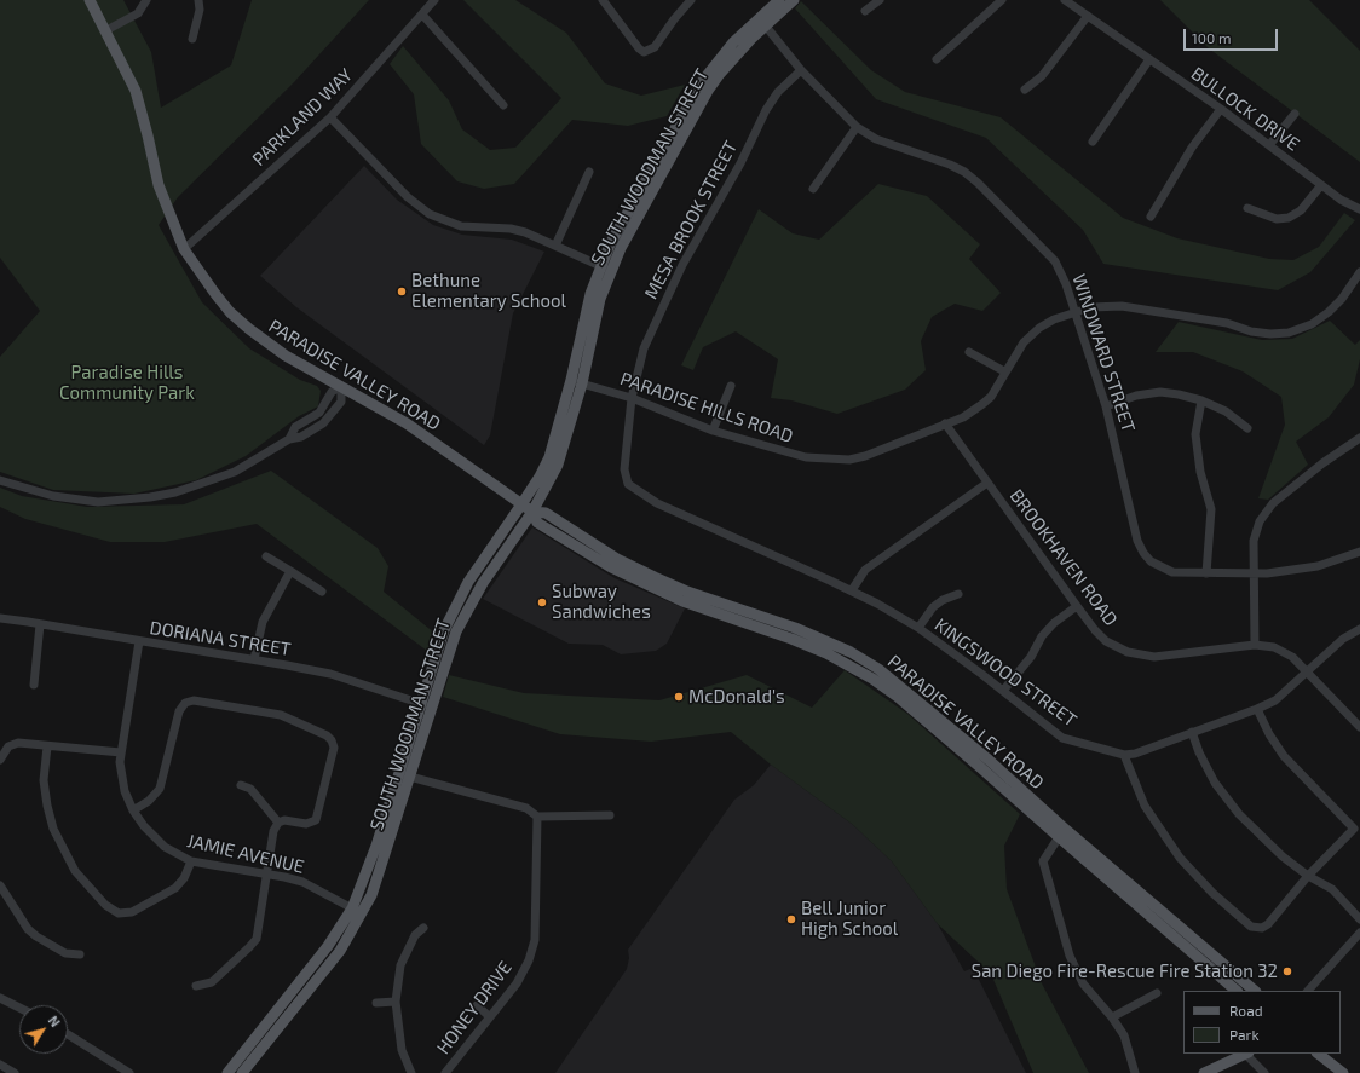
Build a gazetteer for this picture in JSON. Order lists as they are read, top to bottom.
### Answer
{
  "streets": {
    "main road": ["SOUTH WOODMAN STREET", "PARADISE VALLEY ROAD"],
    "street": [
      "BULLOCK DRIVE",
      "PARKLAND WAY",
      "MESA BROOK STREET",
      "WINDWARD STREET",
      "PARADISE HILLS ROAD",
      "BROOKHAVEN ROAD",
      "DORIANA STREET",
      "KINGSWOOD STREET",
      "JAMIE AVENUE",
      "HONEY DRIVE"
    ]
  },
  "crossings": [
    ["PARKLAND WAY", "PARADISE VALLEY ROAD"],
    ["SOUTH WOODMAN STREET", "WINDWARD STREET"],
    ["SOUTH WOODMAN STREET", "PARADISE VALLEY ROAD"],
    ["SOUTH WOODMAN STREET", "PARADISE HILLS ROAD"],
    ["SOUTH WOODMAN STREET", "DORIANA STREET"],
    ["SOUTH WOODMAN STREET", "JAMIE AVENUE"],
    ["MESA BROOK STREET", "WINDWARD STREET"],
    ["MESA BROOK STREET", "PARADISE HILLS ROAD"],
    ["MESA BROOK STREET", "KINGSWOOD STREET"],
    ["WINDWARD STREET", "PARADISE HILLS ROAD"],
    ["PARADISE HILLS ROAD", "BROOKHAVEN ROAD"],
    ["DORIANA STREET", "JAMIE AVENUE"]
  ],
  "parks": ["Paradise Hills Community Park"],
  "places": [
    "Bethune Elementary School",
    "Subway Sandwiches",
    "McDonald's",
    "Bell Junior High School",
    "San Diego Fire-Rescue Fire Station 32"
  ],
  "legend": ["Road", "Park"],
  "scale_bar": "100 m",
  "north": "top right"
}
